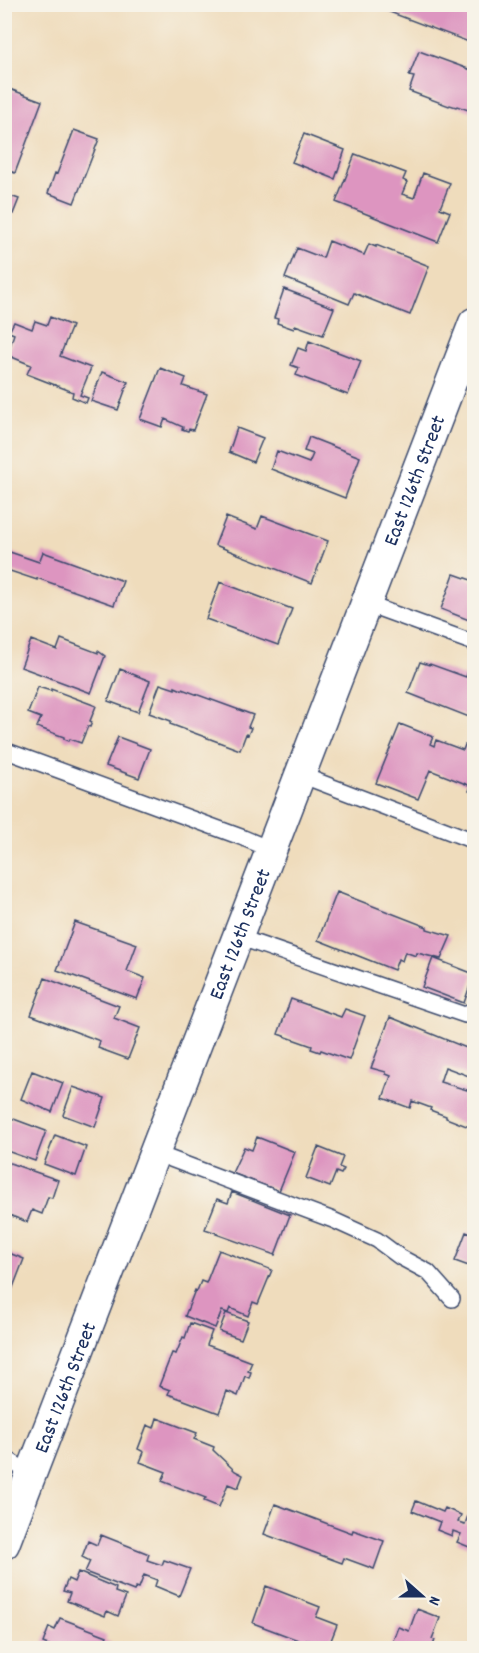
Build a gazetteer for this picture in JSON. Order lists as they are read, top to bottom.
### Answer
{
  "streets": {
    "street": ["East 126th Street"]
  },
  "north": "right"
}
